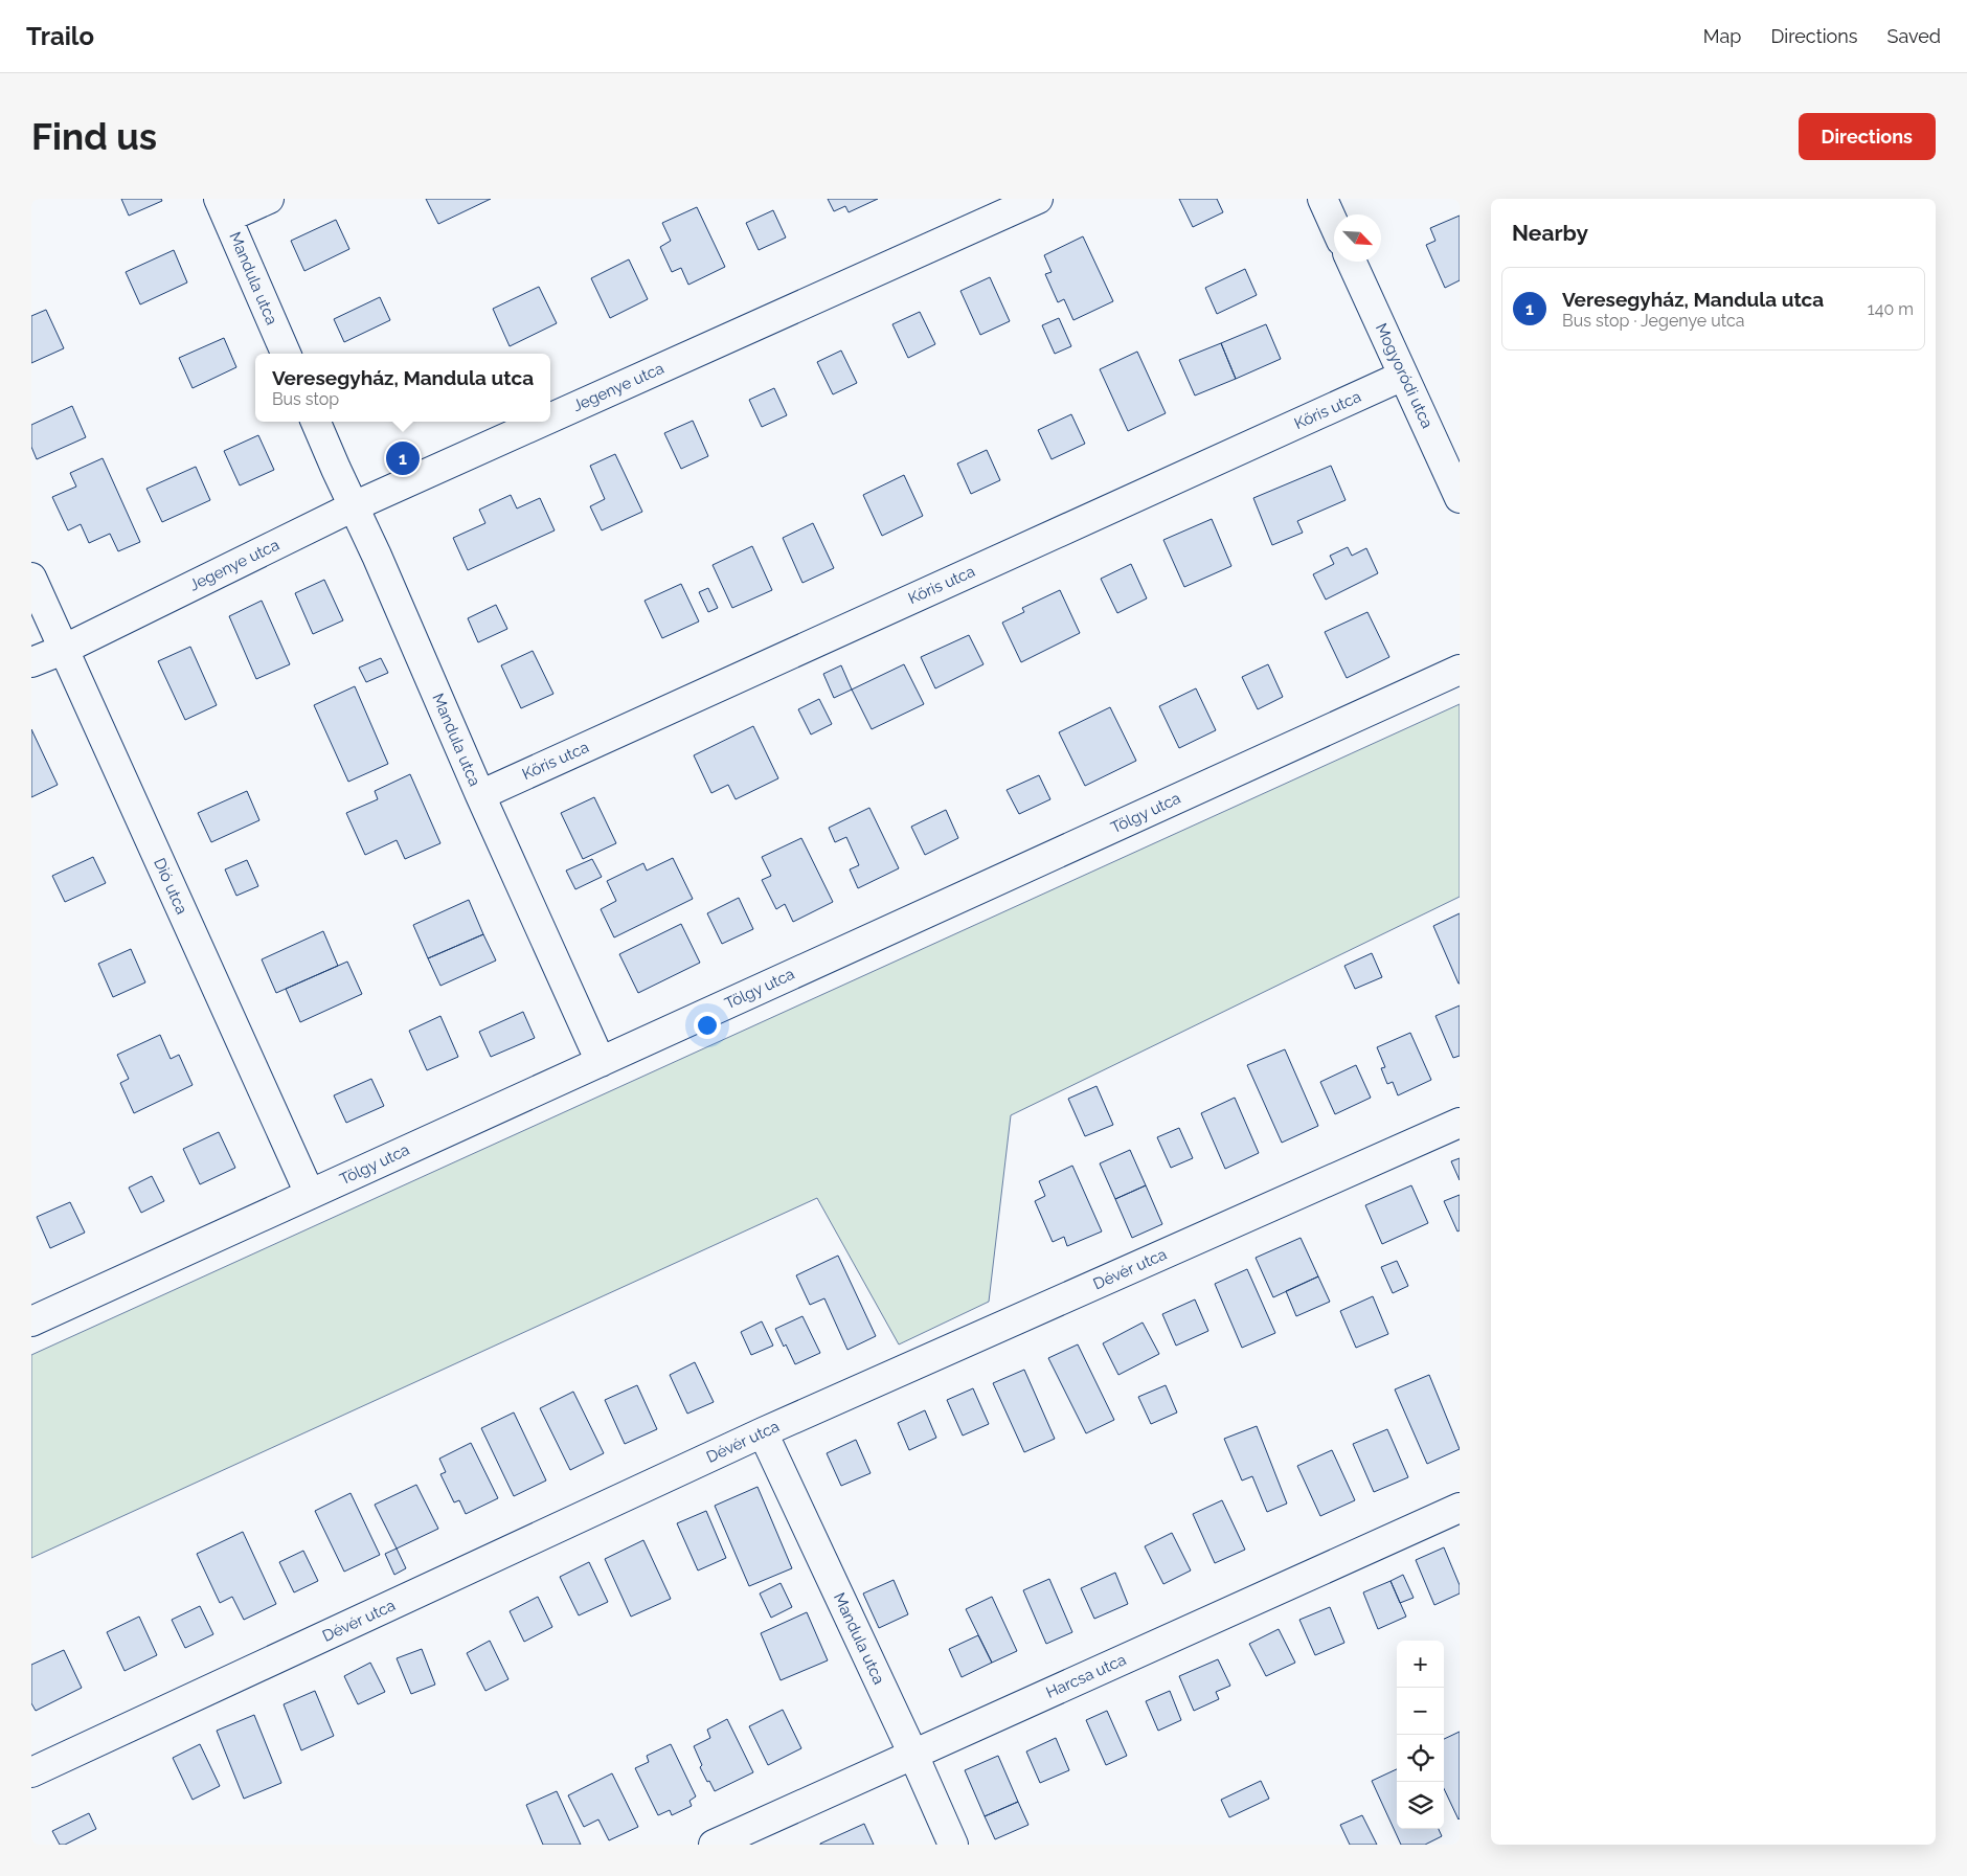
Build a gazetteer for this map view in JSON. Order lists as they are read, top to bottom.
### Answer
{
  "streets": {
    "street": [
      "Mandula utca",
      "Mogyoródi utca",
      "Jegenye utca",
      "Kőris utca",
      "Tölgy utca",
      "Dió utca",
      "Dévér utca",
      "Harcsa utca"
    ]
  },
  "crossings": [
    ["Mandula utca", "Jegenye utca"],
    ["Mandula utca", "Kőris utca"],
    ["Mandula utca", "Tölgy utca"],
    ["Mandula utca", "Dévér utca"],
    ["Mandula utca", "Harcsa utca"],
    ["Mogyoródi utca", "Kőris utca"],
    ["Jegenye utca", "Dió utca"],
    ["Tölgy utca", "Dió utca"]
  ],
  "north": "bottom right",
  "page": {
    "header": "Trailo",
    "nav": ["Map", "Directions", "Saved"],
    "buttons": "Directions",
    "title": "Find us",
    "heading": "Nearby",
    "list": [
      {
        "mark": "1",
        "name": "Veresegyház, Mandula utca",
        "note": "Bus stop · Jegenye utca",
        "value": "140 m"
      }
    ],
    "popup": ["Veresegyház, Mandula utca", "Bus stop"],
    "pins": "1",
    "map_buttons": ["+", "−"]
  }
}
